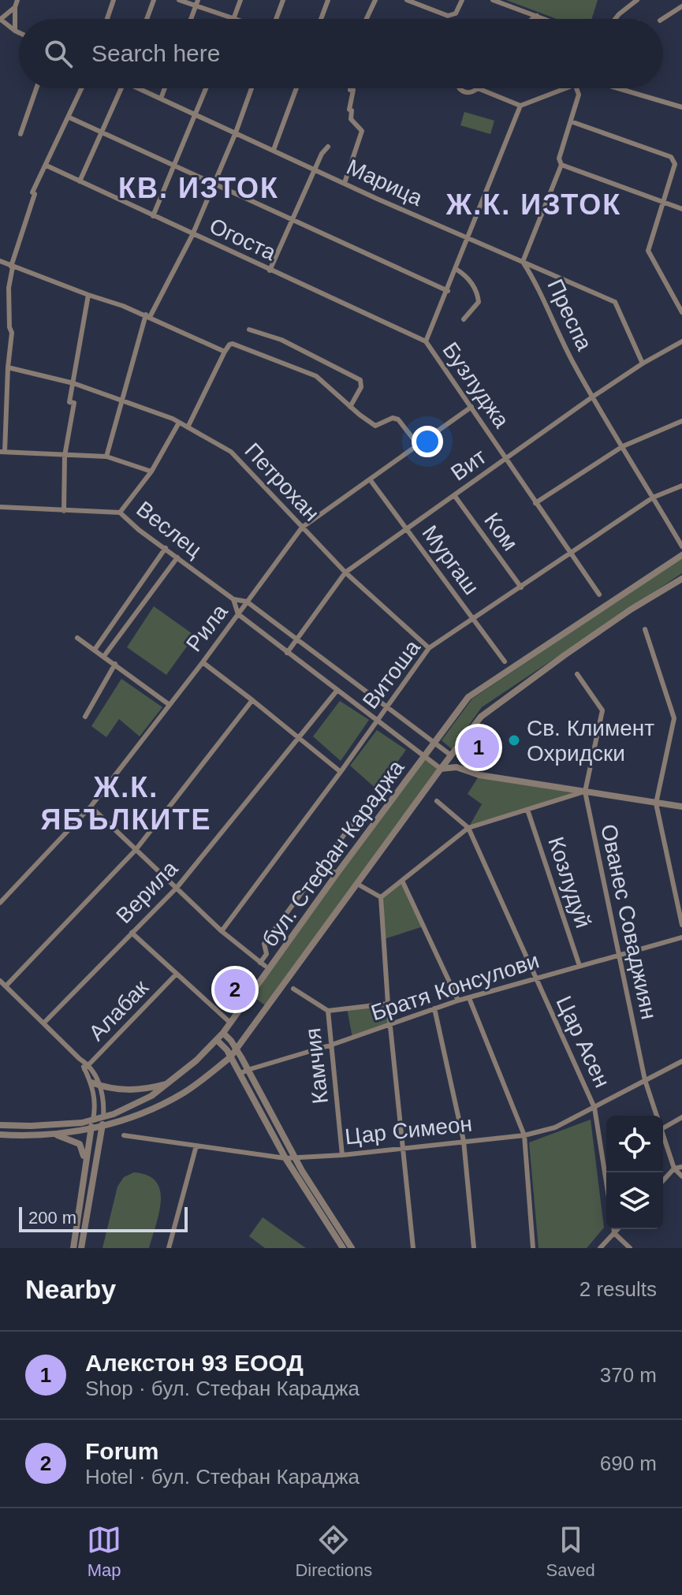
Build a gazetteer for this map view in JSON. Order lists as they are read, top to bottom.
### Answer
{
  "streets": {
    "street": [
      "Марица",
      "Огоста",
      "Преспа",
      "Бузлуджа",
      "Вит",
      "Петрохан",
      "Веслец",
      "Ком",
      "Мургаш",
      "Рила",
      "Витоша",
      "бул. Стефан Караджа",
      "Козлудуй",
      "Верила",
      "Ованес Соваджиян",
      "Братя Консулови",
      "Алабак",
      "Цар Асен",
      "Камчия",
      "Цар Симеон"
    ]
  },
  "crossings": [
    ["Марица", "Преспа"],
    ["Марица", "Бузлуджа"],
    ["Марица", "Вит"],
    ["Огоста", "Бузлуджа"],
    ["Преспа", "Вит"],
    ["Преспа", "Витоша"],
    ["Бузлуджа", "Вит"],
    ["Бузлуджа", "Рила"],
    ["Бузлуджа", "Витоша"],
    ["Вит", "Петрохан"],
    ["Вит", "Веслец"],
    ["Вит", "Ком"],
    ["Вит", "Мургаш"],
    ["Петрохан", "Рила"],
    ["Петрохан", "Витоша"],
    ["Веслец", "Рила"],
    ["Веслец", "Витоша"],
    ["Веслец", "бул. Стефан Караджа"],
    ["Ком", "Витоша"],
    ["Мургаш", "Рила"],
    ["Мургаш", "Витоша"],
    ["Козлудуй", "Братя Консулови"],
    ["Ованес Соваджиян", "Братя Консулови"],
    ["Ованес Соваджиян", "Цар Симеон"],
    ["Братя Консулови", "Цар Асен"],
    ["Братя Консулови", "Камчия"],
    ["Цар Асен", "Цар Симеон"],
    ["Камчия", "Цар Симеон"]
  ],
  "districts": ["КВ. ИЗТОК", "Ж.К. ИЗТОК", "Ж.К. ЯБЪЛКИТЕ"],
  "places": ["Св. Климент Охридски"],
  "scale_bar": "200 m",
  "page": {
    "search": "Search here",
    "pins": ["1", "2"],
    "scale": "200 m",
    "heading": ["Nearby", "2 results"],
    "list": [
      {
        "mark": "1",
        "name": "Алекстон 93 ЕООД",
        "note": "Shop · бул. Стефан Караджа",
        "value": "370 m"
      },
      {
        "mark": "2",
        "name": "Forum",
        "note": "Hotel · бул. Стефан Караджа",
        "value": "690 m"
      }
    ],
    "nav": ["Map", "Directions", "Saved"]
  }
}
